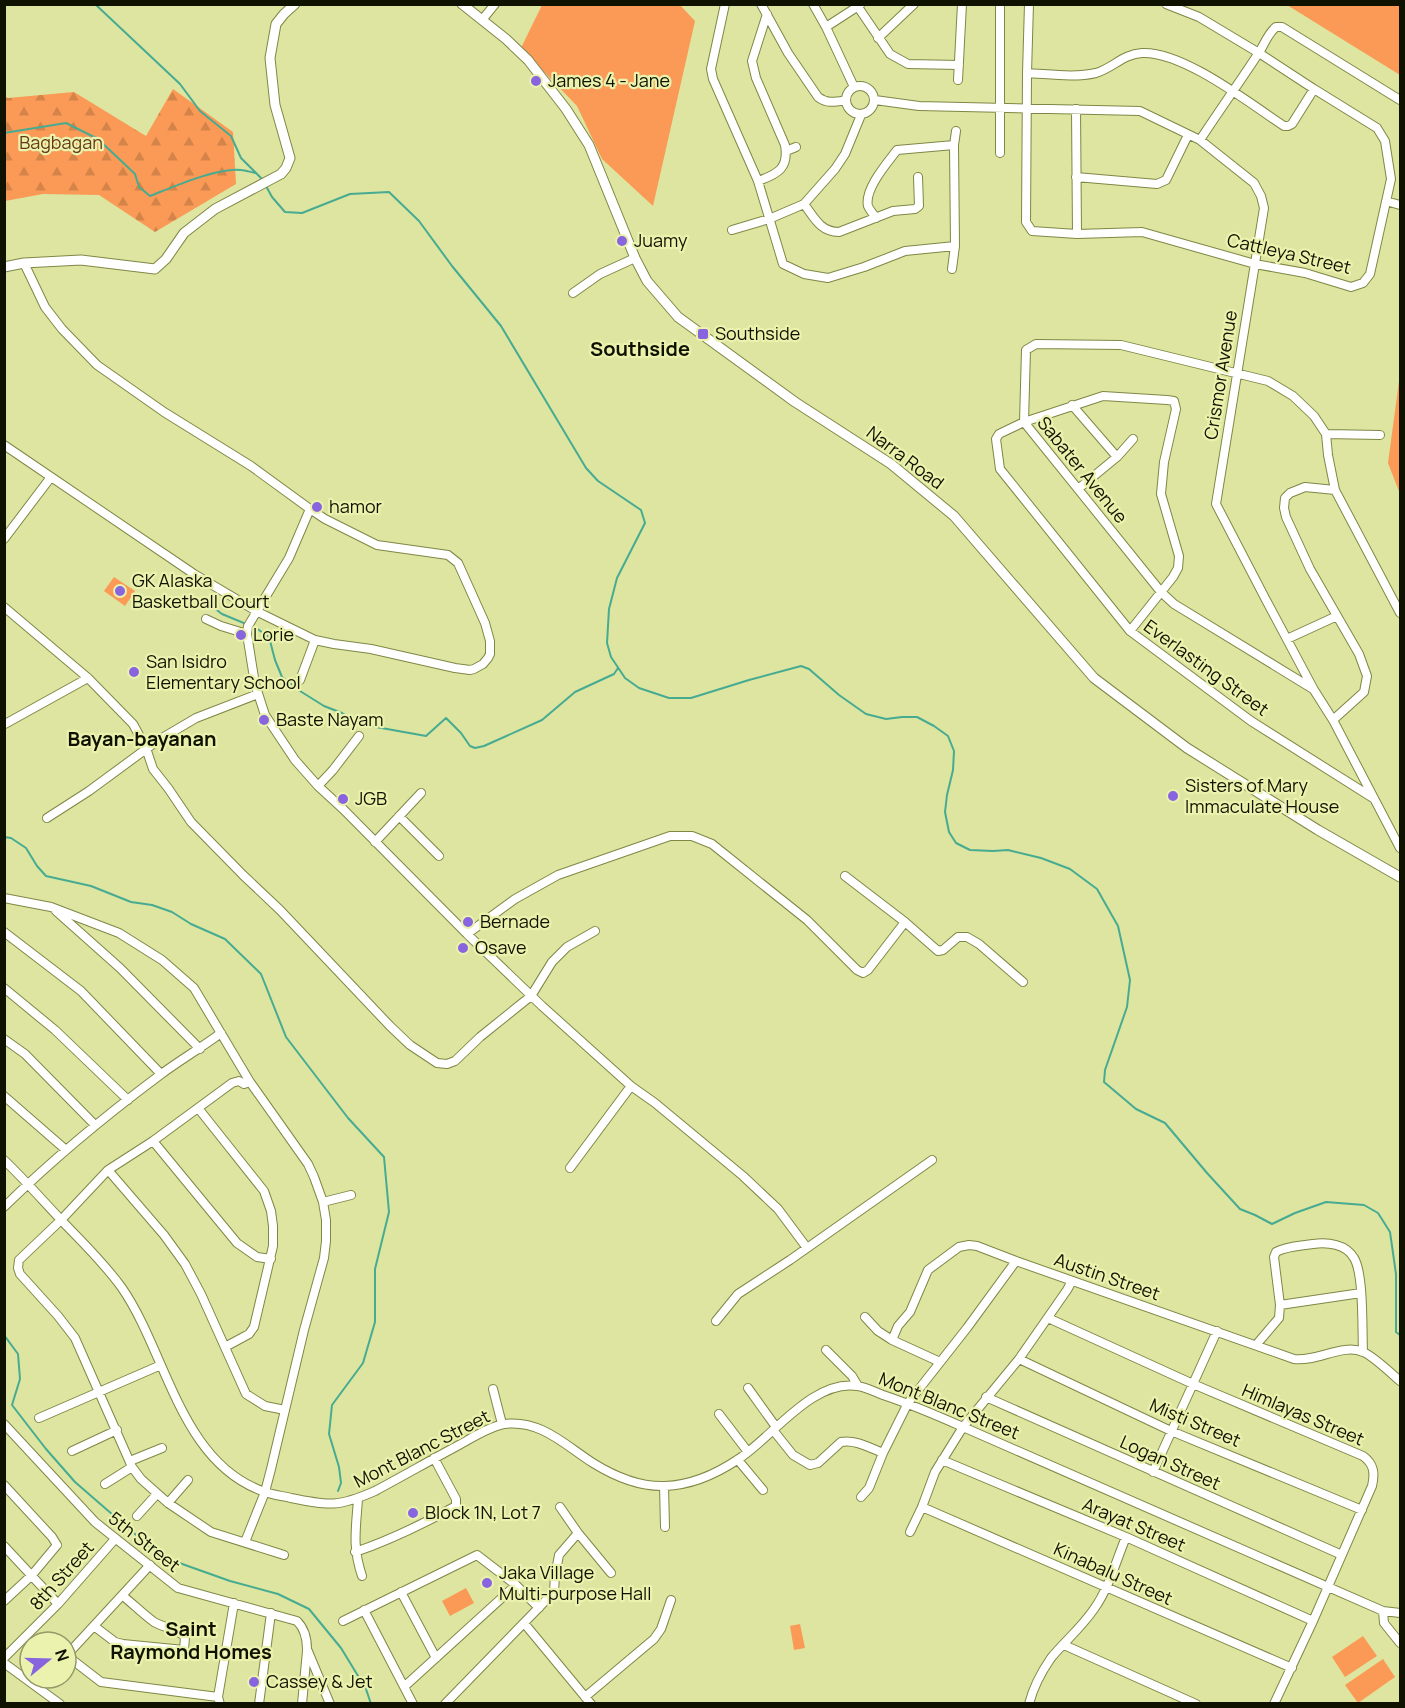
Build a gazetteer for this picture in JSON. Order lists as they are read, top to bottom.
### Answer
{
  "streets": {
    "street": [
      "Cattleya Street",
      "Crismor Avenue",
      "Narra Road",
      "Sabater Avenue",
      "Everlasting Street",
      "Austin Street",
      "Mont Blanc Street",
      "Himlayas Street",
      "Misti Street",
      "Logan Street",
      "Arayat Street",
      "5th Street",
      "Kinabalu Street",
      "8th Street"
    ]
  },
  "crossings": [
    ["Cattleya Street", "Crismor Avenue"],
    ["Crismor Avenue", "Sabater Avenue"],
    ["Crismor Avenue", "Everlasting Street"],
    ["Sabater Avenue", "Everlasting Street"],
    ["Mont Blanc Street", "Himlayas Street"],
    ["Himlayas Street", "Misti Street"],
    ["Himlayas Street", "Logan Street"],
    ["Himlayas Street", "Arayat Street"],
    ["Himlayas Street", "Kinabalu Street"],
    ["5th Street", "8th Street"]
  ],
  "districts": ["Southside", "Bayan-bayanan", "Saint Raymond Homes"],
  "parks": ["Bagbagan"],
  "places": {
    "other": [
      "James 4 - Jane",
      "Juamy",
      "hamor",
      "GK Alaska Basketball Court",
      "Lorie",
      "San Isidro Elementary School",
      "Baste Nayam",
      "Sisters of Mary Immaculate House",
      "JGB",
      "Bernade",
      "Osave",
      "Block 1N, Lot 7",
      "Jaka Village Multi-purpose Hall",
      "Cassey & Jet"
    ],
    "transit": ["Southside"]
  },
  "north": "right"
}
